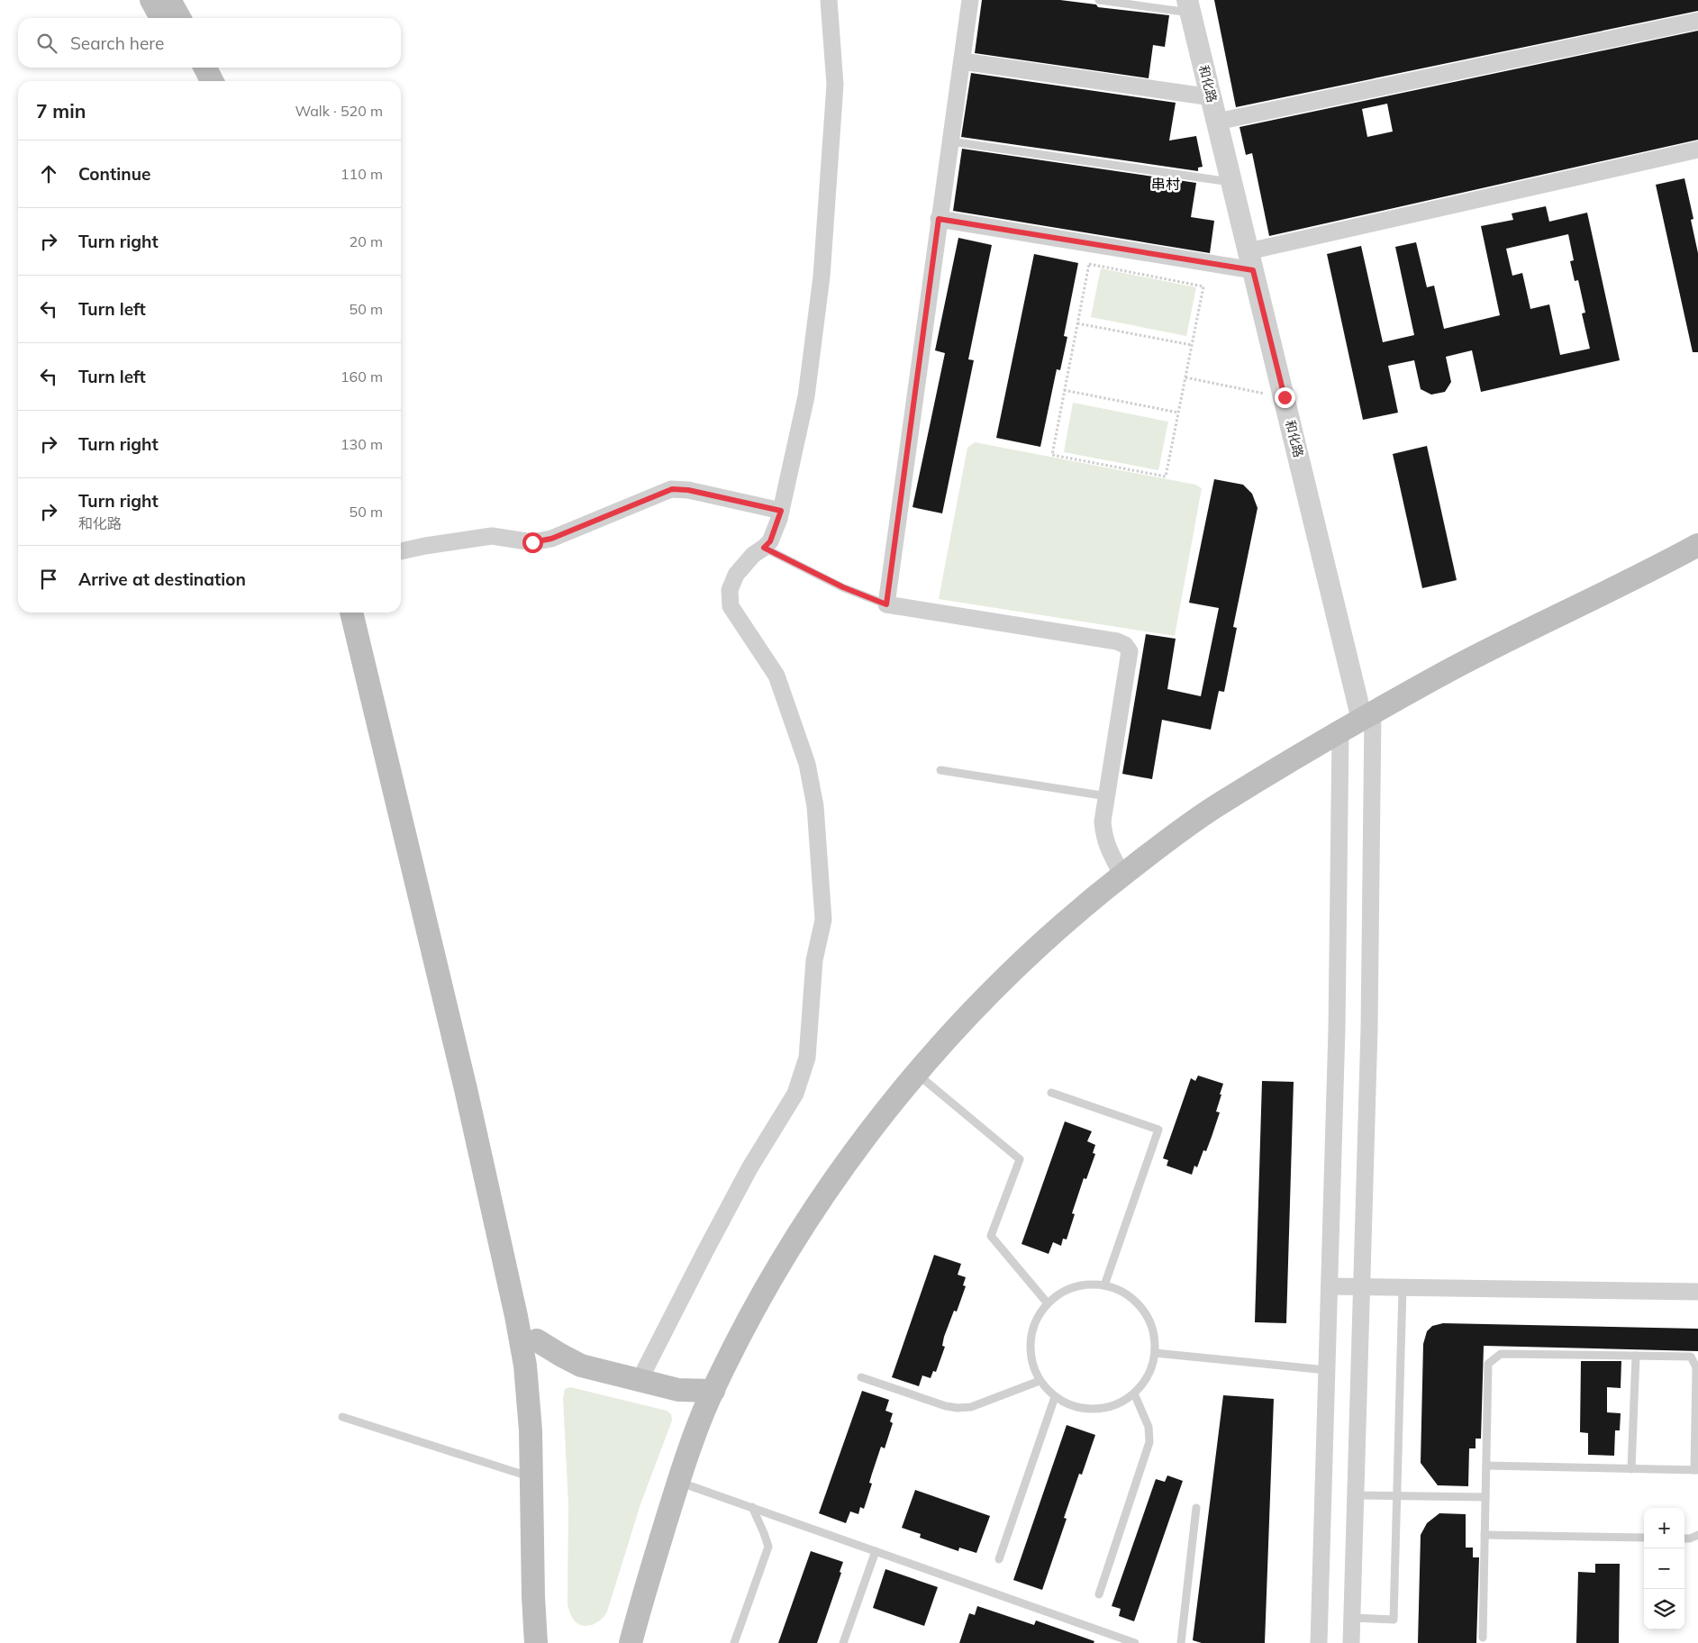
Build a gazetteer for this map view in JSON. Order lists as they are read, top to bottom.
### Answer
{
  "streets": {
    "street": ["和化路"]
  },
  "districts": ["串村"],
  "page": {
    "search": "Search here",
    "heading": ["7 min", "Walk · 520 m"],
    "list": [
      ["Continue", "110 m"],
      ["Turn right", "20 m"],
      ["Turn left", "50 m"],
      ["Turn left", "160 m"],
      ["Turn right", "130 m"],
      ["Turn right", "和化路", "50 m"],
      "Arrive at destination"
    ],
    "map_buttons": ["+", "−"]
  }
}
